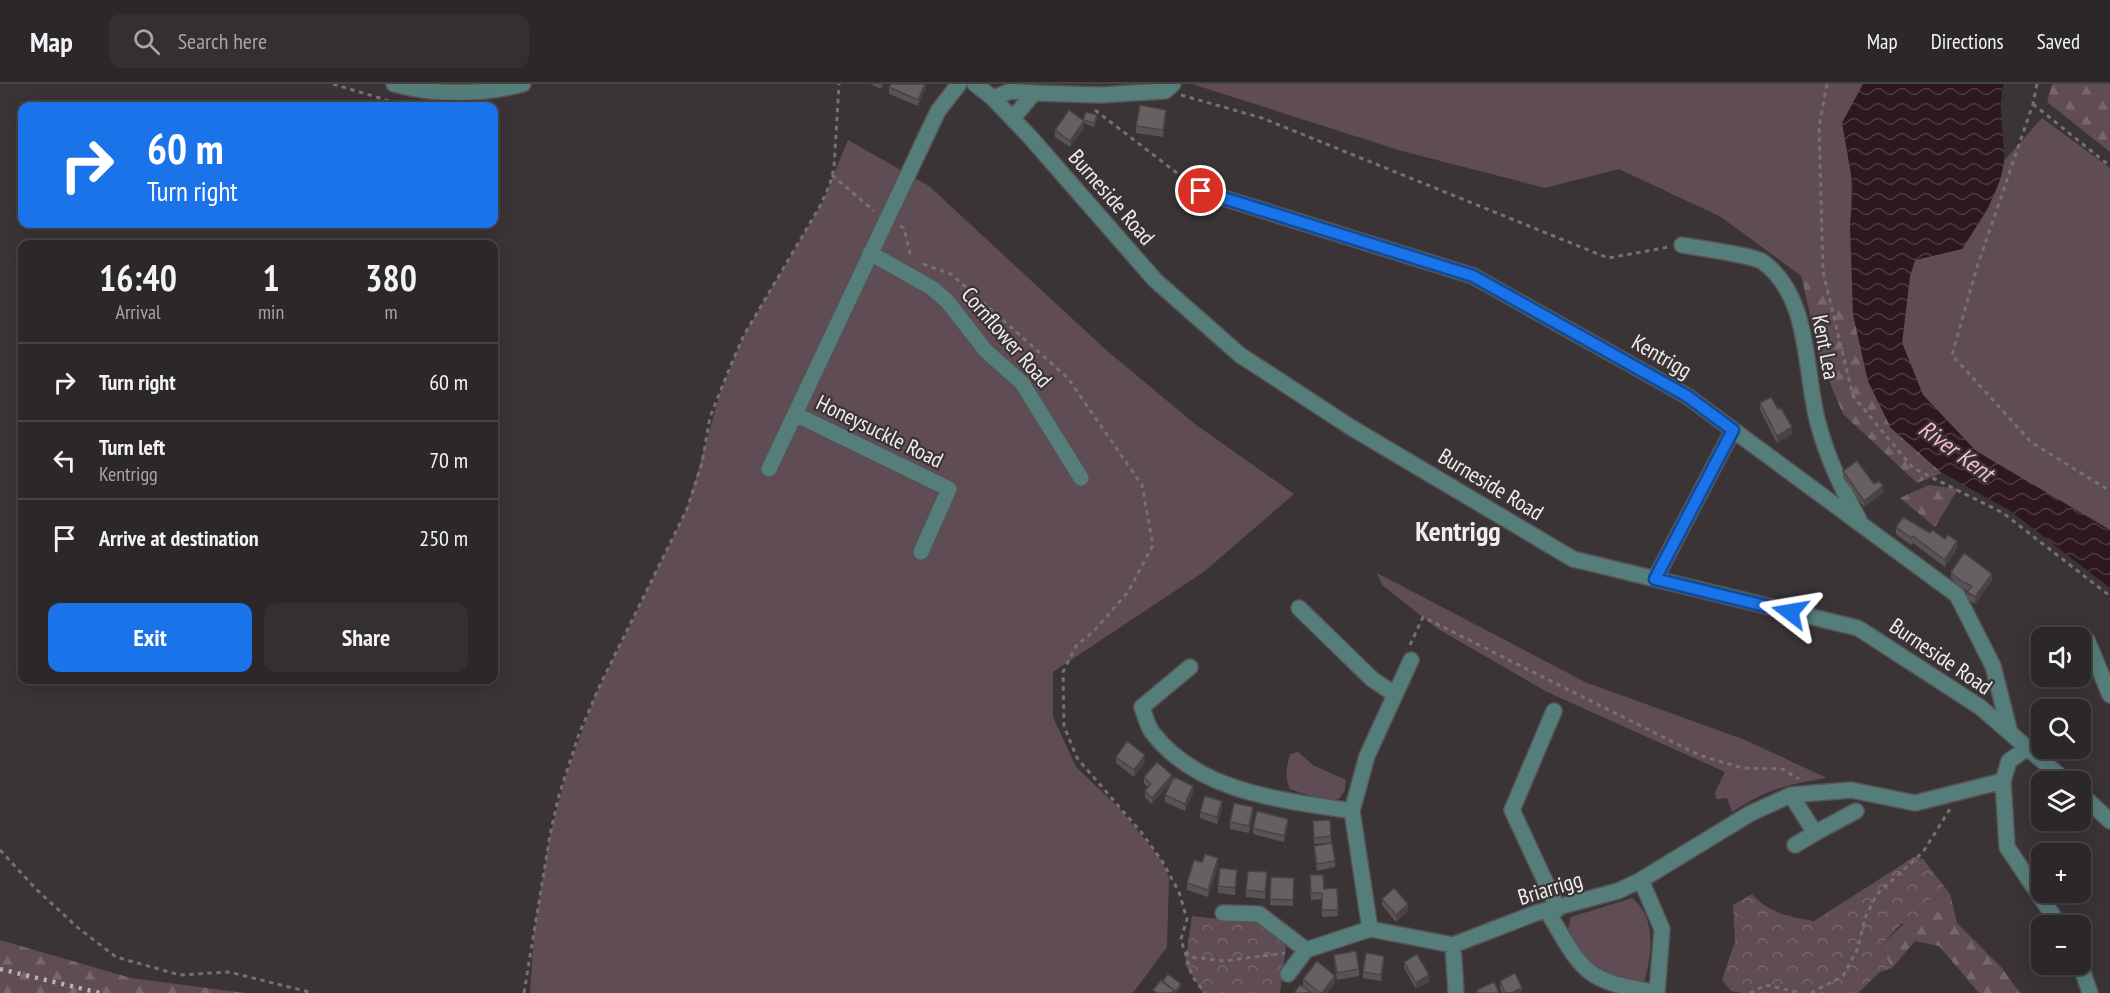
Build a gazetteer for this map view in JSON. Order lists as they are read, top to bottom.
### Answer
{
  "streets": {
    "street": [
      "Burneside Road",
      "Cornflower Road",
      "Kent Lea",
      "Kentrigg",
      "Honeysuckle Road",
      "Briarrigg"
    ]
  },
  "crossings": [
    ["Burneside Road", "Kentrigg"],
    ["Kent Lea", "Kentrigg"]
  ],
  "districts": ["Kentrigg"],
  "water": ["River Kent"],
  "page": {
    "header": "Map",
    "search": "Search here",
    "nav": ["Map", "Directions", "Saved"],
    "turn": ["60 m", "Turn right"],
    "eta": [
      "16:40",
      "Arrival",
      "1",
      "min",
      "380",
      "m"
    ],
    "list": [
      {
        "name": "Turn right",
        "value": "60 m"
      },
      {
        "name": "Turn left",
        "note": "Kentrigg",
        "value": "70 m"
      },
      {
        "name": "Arrive at destination",
        "value": "250 m"
      }
    ],
    "buttons": ["Exit", "Share"],
    "map_buttons": ["+", "−"]
  }
}
